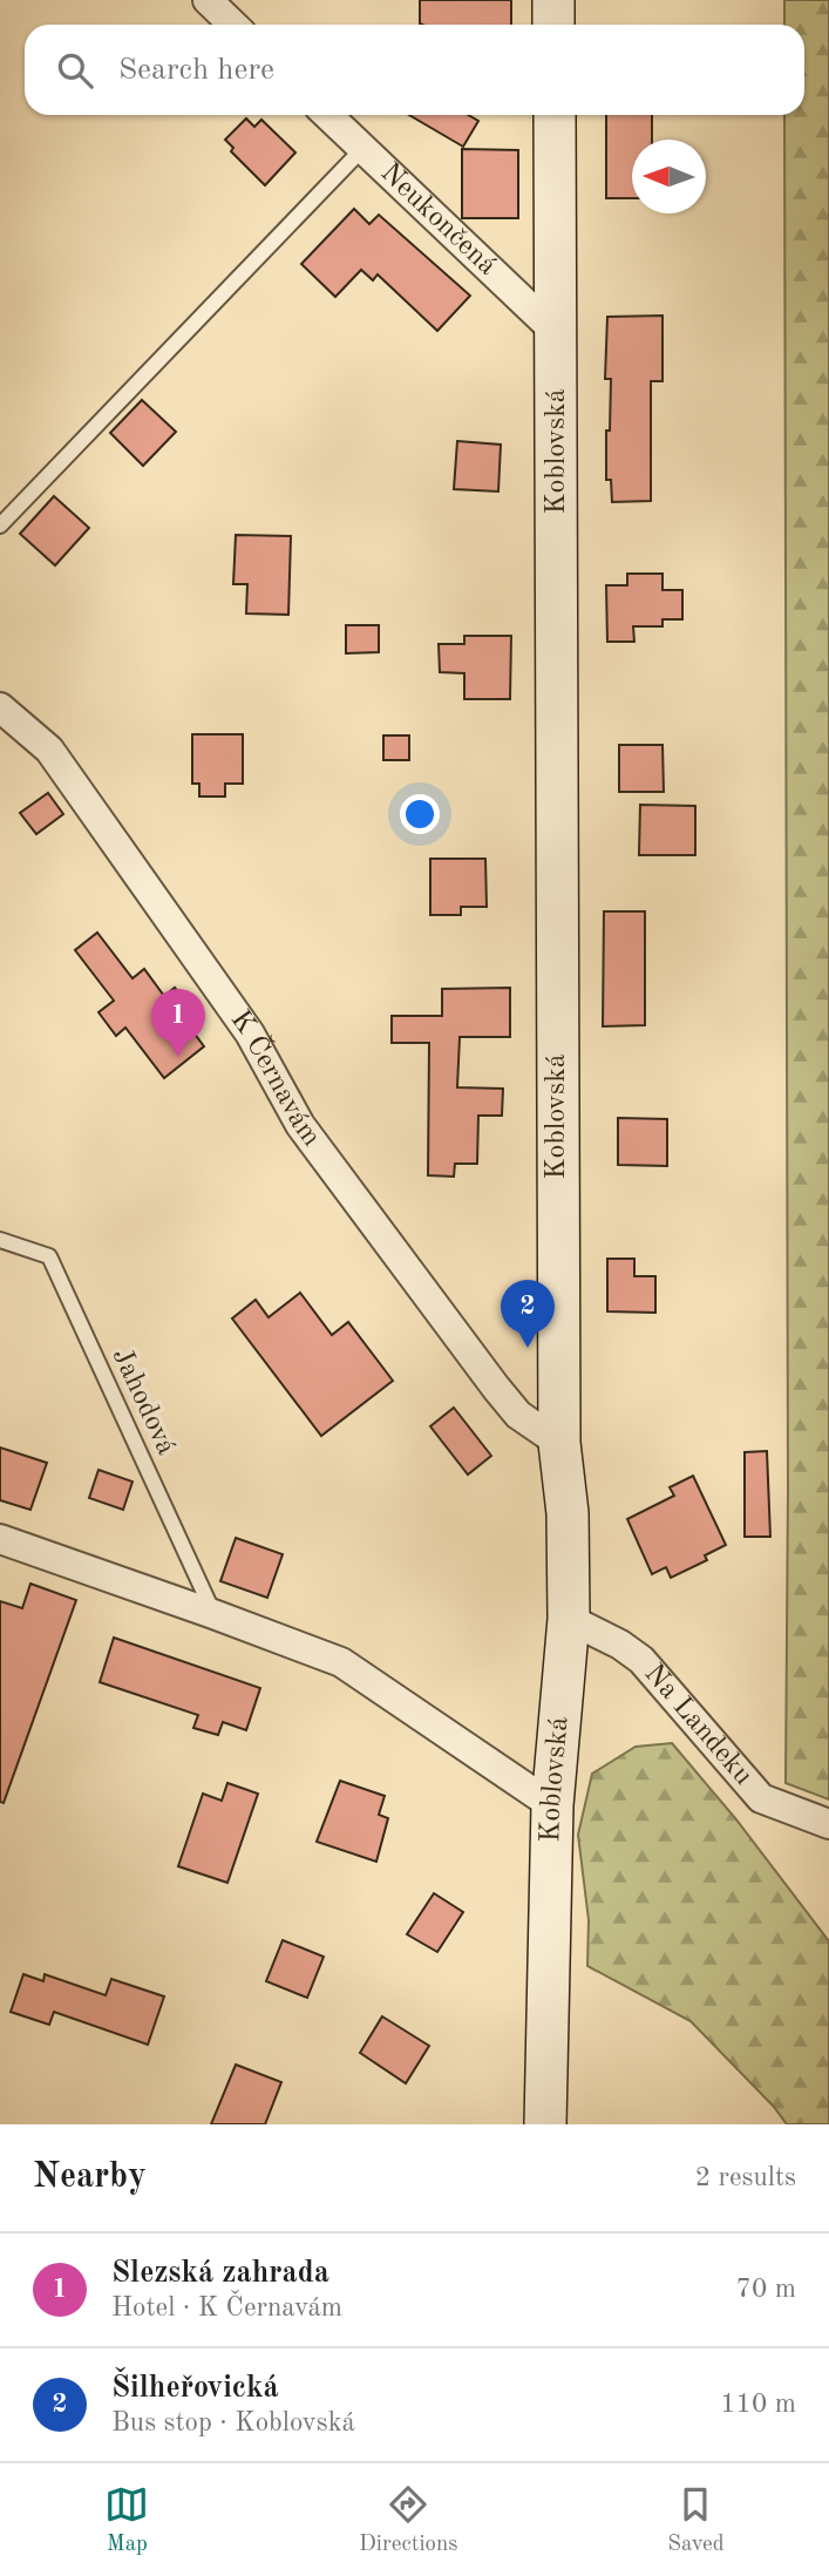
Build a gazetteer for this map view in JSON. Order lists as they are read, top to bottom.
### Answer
{
  "streets": {
    "street": [
      "Neukončená",
      "Koblovská",
      "K Černavám",
      "Na Landeku"
    ],
    "lane": ["Jahodová"]
  },
  "crossings": [
    ["Neukončená", "Koblovská"],
    ["Koblovská", "K Černavám"],
    ["Koblovská", "Na Landeku"]
  ],
  "north": "left",
  "page": {
    "search": "Search here",
    "pins": ["1", "2"],
    "heading": ["Nearby", "2 results"],
    "list": [
      {
        "mark": "1",
        "name": "Slezská zahrada",
        "note": "Hotel · K Černavám",
        "value": "70 m"
      },
      {
        "mark": "2",
        "name": "Šilheřovická",
        "note": "Bus stop · Koblovská",
        "value": "110 m"
      }
    ],
    "nav": ["Map", "Directions", "Saved"]
  }
}
